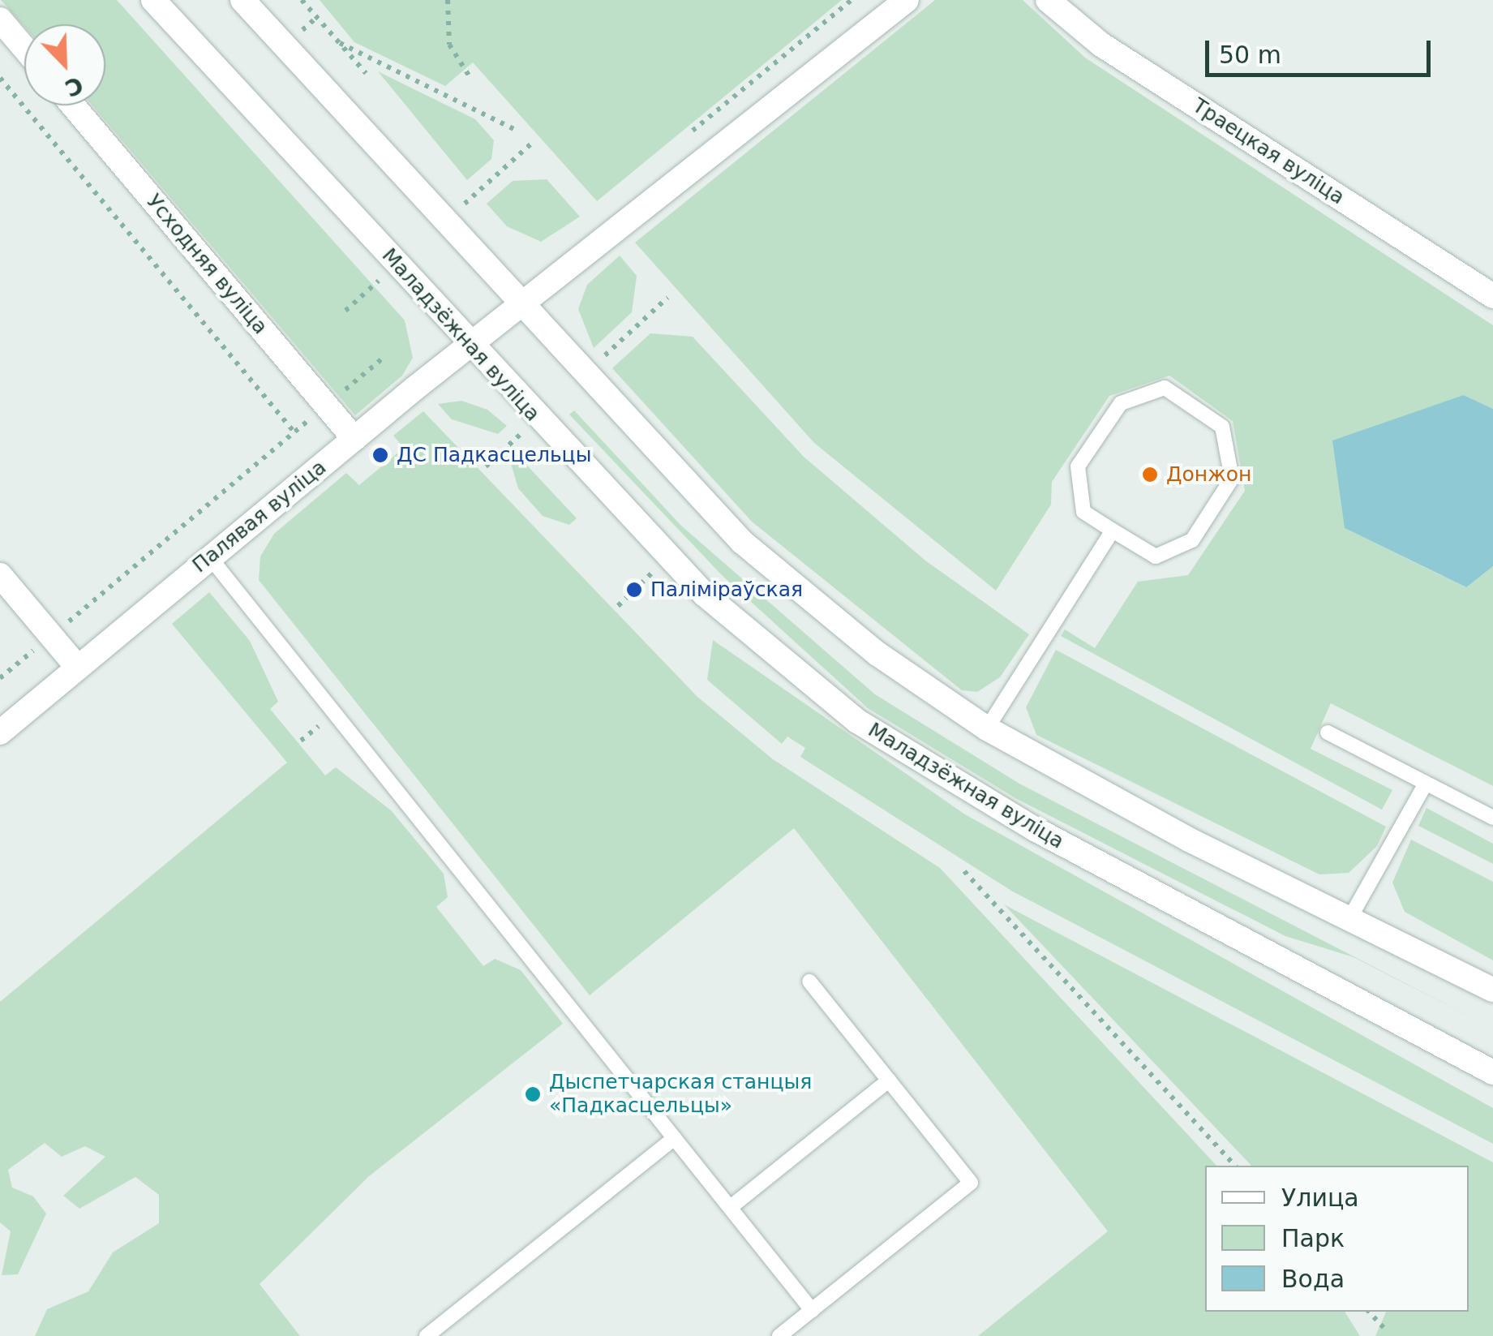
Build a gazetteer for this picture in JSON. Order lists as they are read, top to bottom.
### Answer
{
  "streets": {
    "main road": [
      "Траецкая вуліца",
      "Усходняя вуліца",
      "Маладзёжная вуліца",
      "Палявая вуліца"
    ]
  },
  "crossings": [
    ["Усходняя вуліца", "Палявая вуліца"],
    ["Маладзёжная вуліца", "Палявая вуліца"]
  ],
  "places": [
    "ДС Падкасцельцы",
    "Донжон",
    "Паліміраўская",
    "Дыспетчарская станцыя «Падкасцельцы»"
  ],
  "legend": ["Улица", "Парк", "Вода"],
  "scale_bar": "50 m",
  "north": "bottom right"
}
